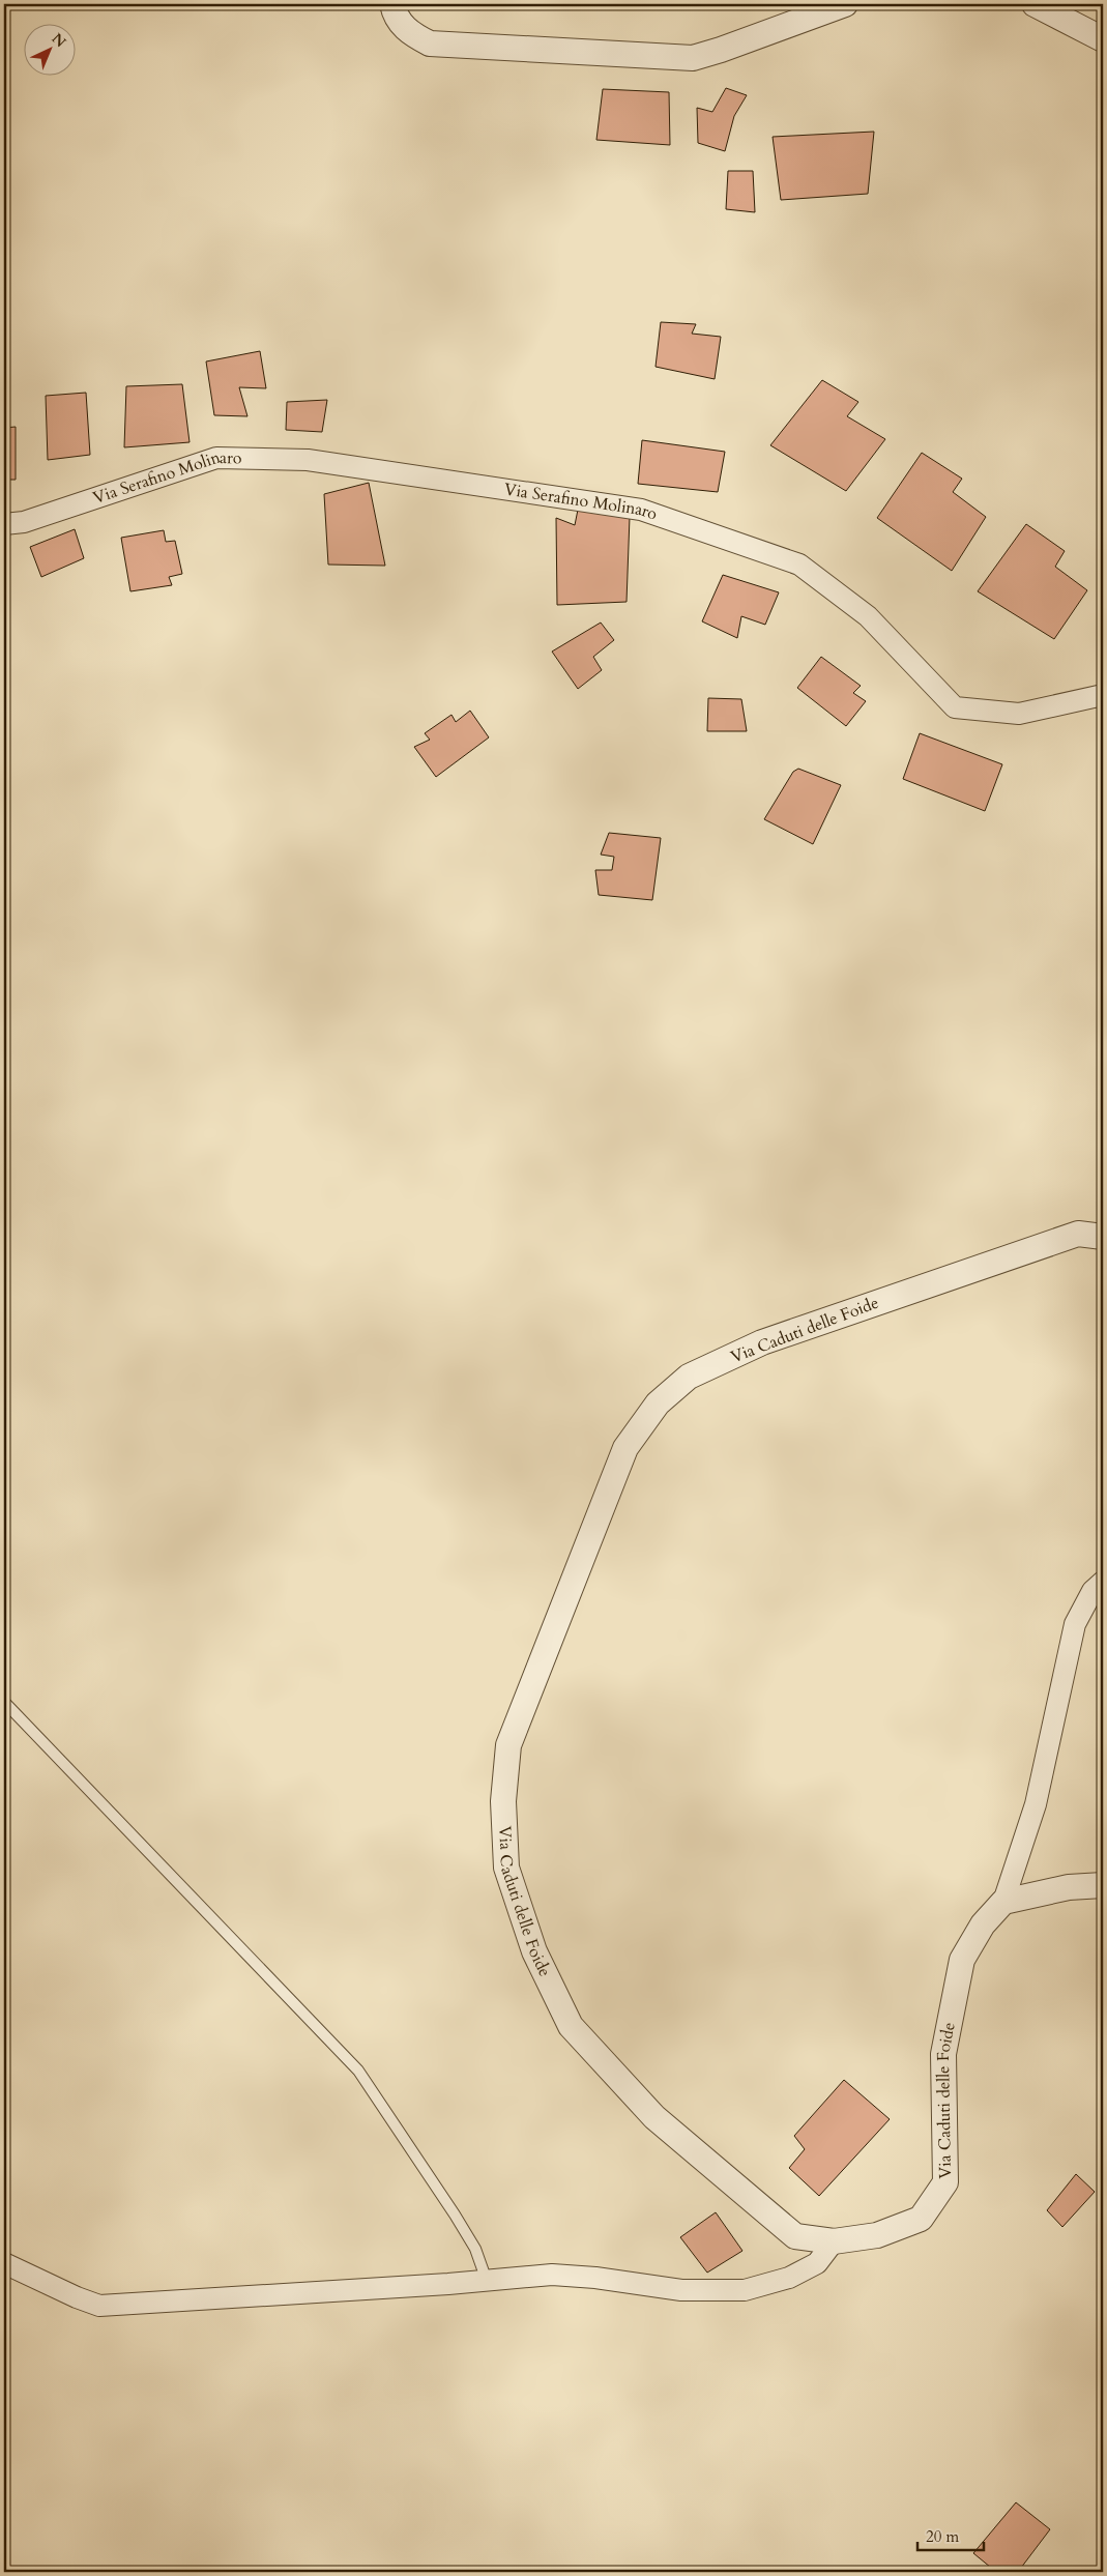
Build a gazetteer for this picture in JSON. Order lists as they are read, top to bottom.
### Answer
{
  "streets": {
    "street": ["Via Serafino Molinaro", "Via Caduti delle Foide"]
  },
  "scale_bar": "20 m",
  "north": "top right"
}
